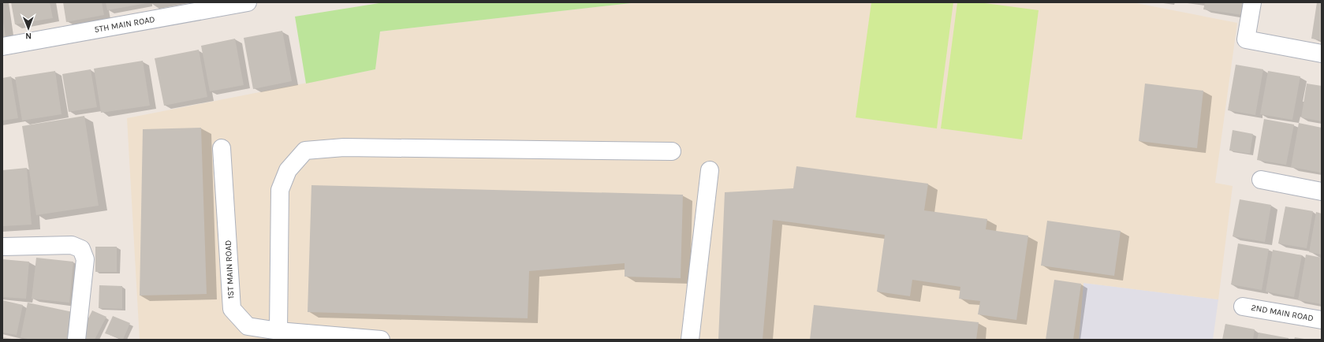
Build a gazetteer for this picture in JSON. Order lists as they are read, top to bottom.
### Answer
{
  "streets": {
    "street": ["5TH MAIN ROAD", "1ST MAIN ROAD", "2ND MAIN ROAD"]
  },
  "north": "bottom"
}
